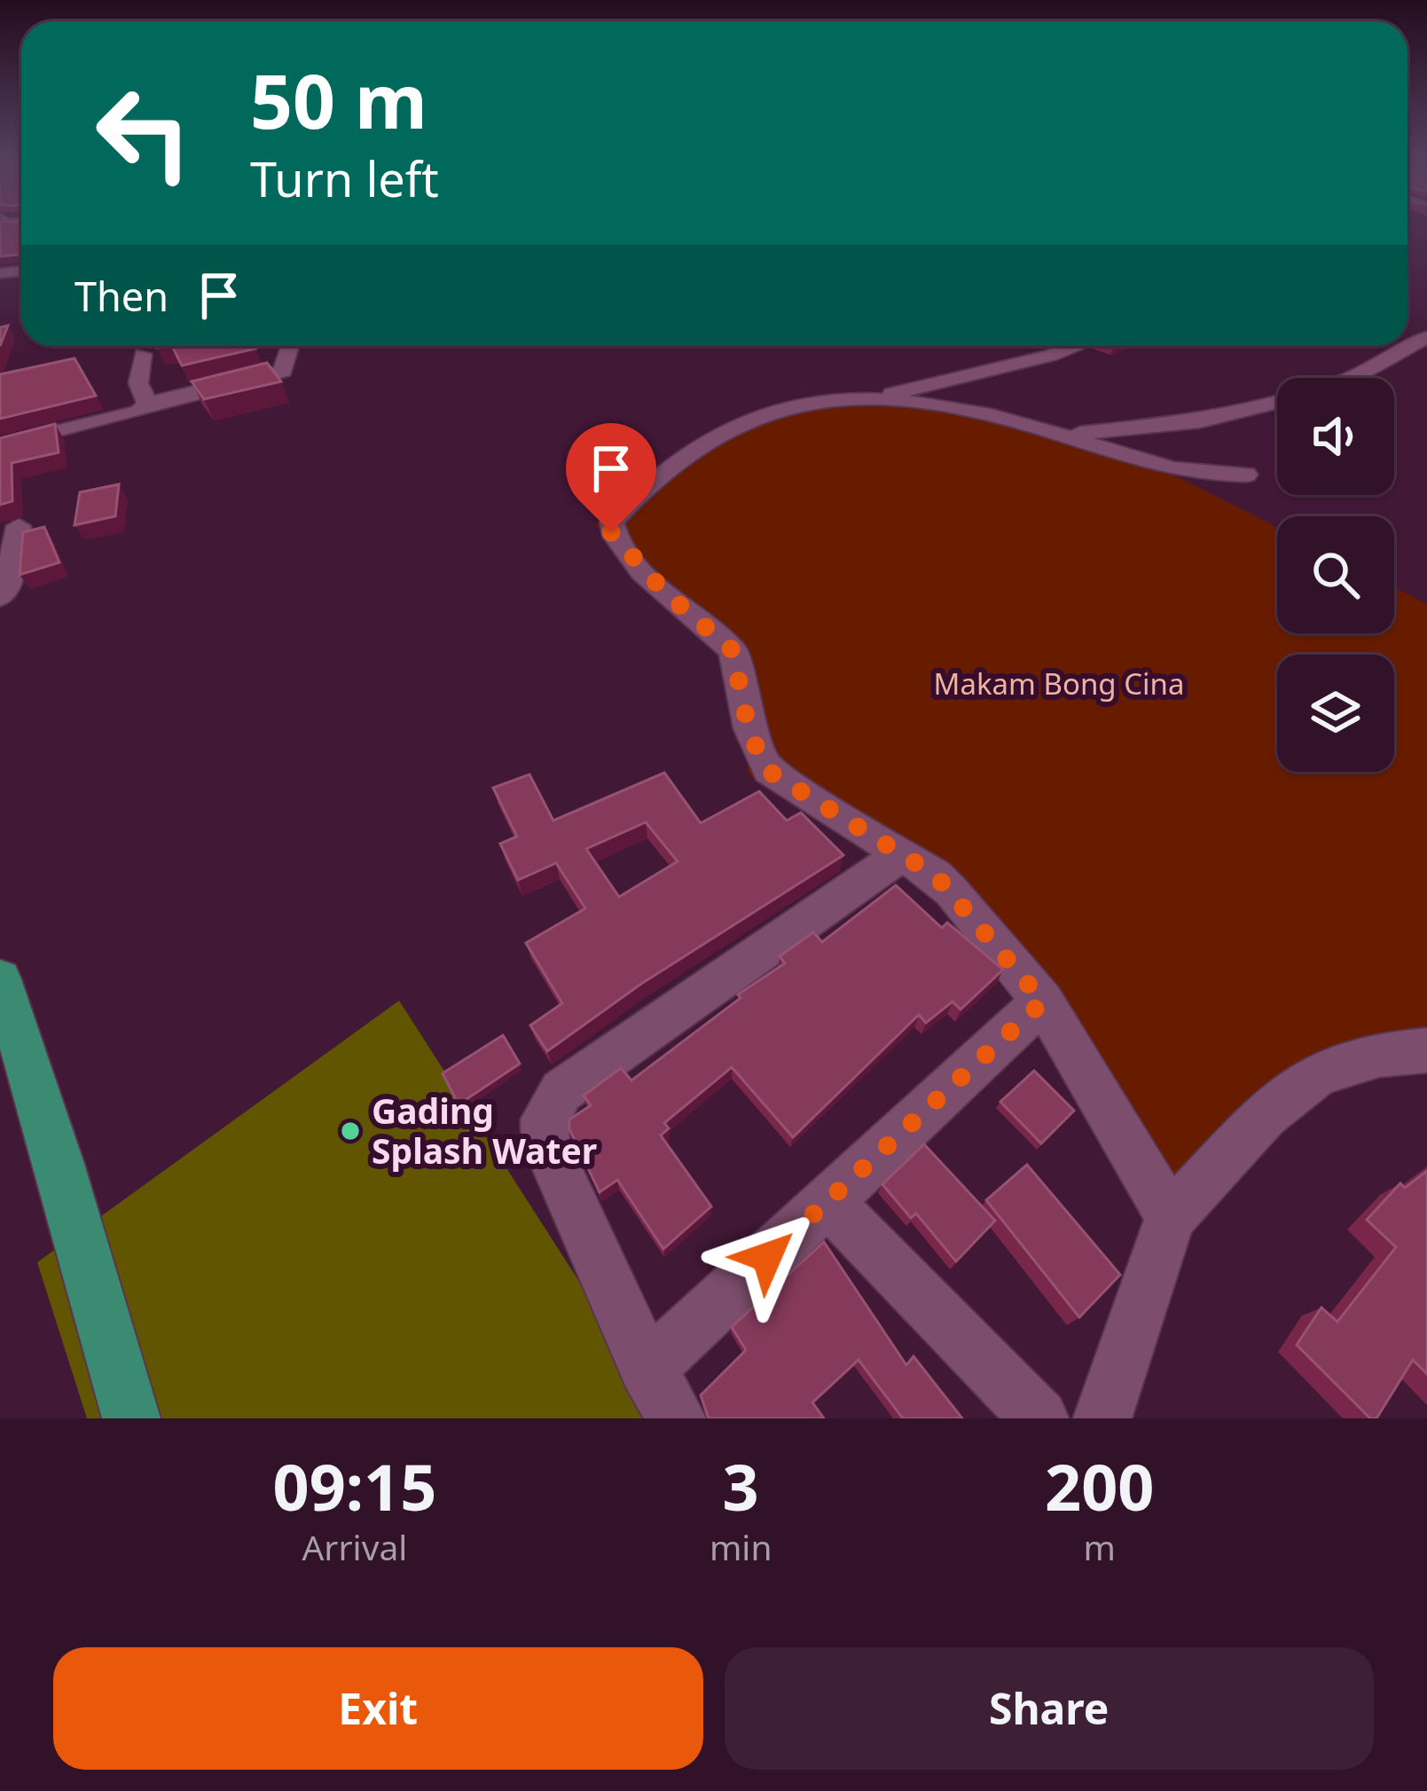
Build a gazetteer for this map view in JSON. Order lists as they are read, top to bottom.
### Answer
{
  "parks": ["Makam Bong Cina"],
  "places": ["Gading Splash Water"],
  "page": {
    "turn": ["50 m", "Turn left"],
    "then": "Then",
    "eta": [
      "09:15",
      "Arrival",
      "3",
      "min",
      "200",
      "m"
    ],
    "buttons": ["Exit", "Share"]
  }
}
